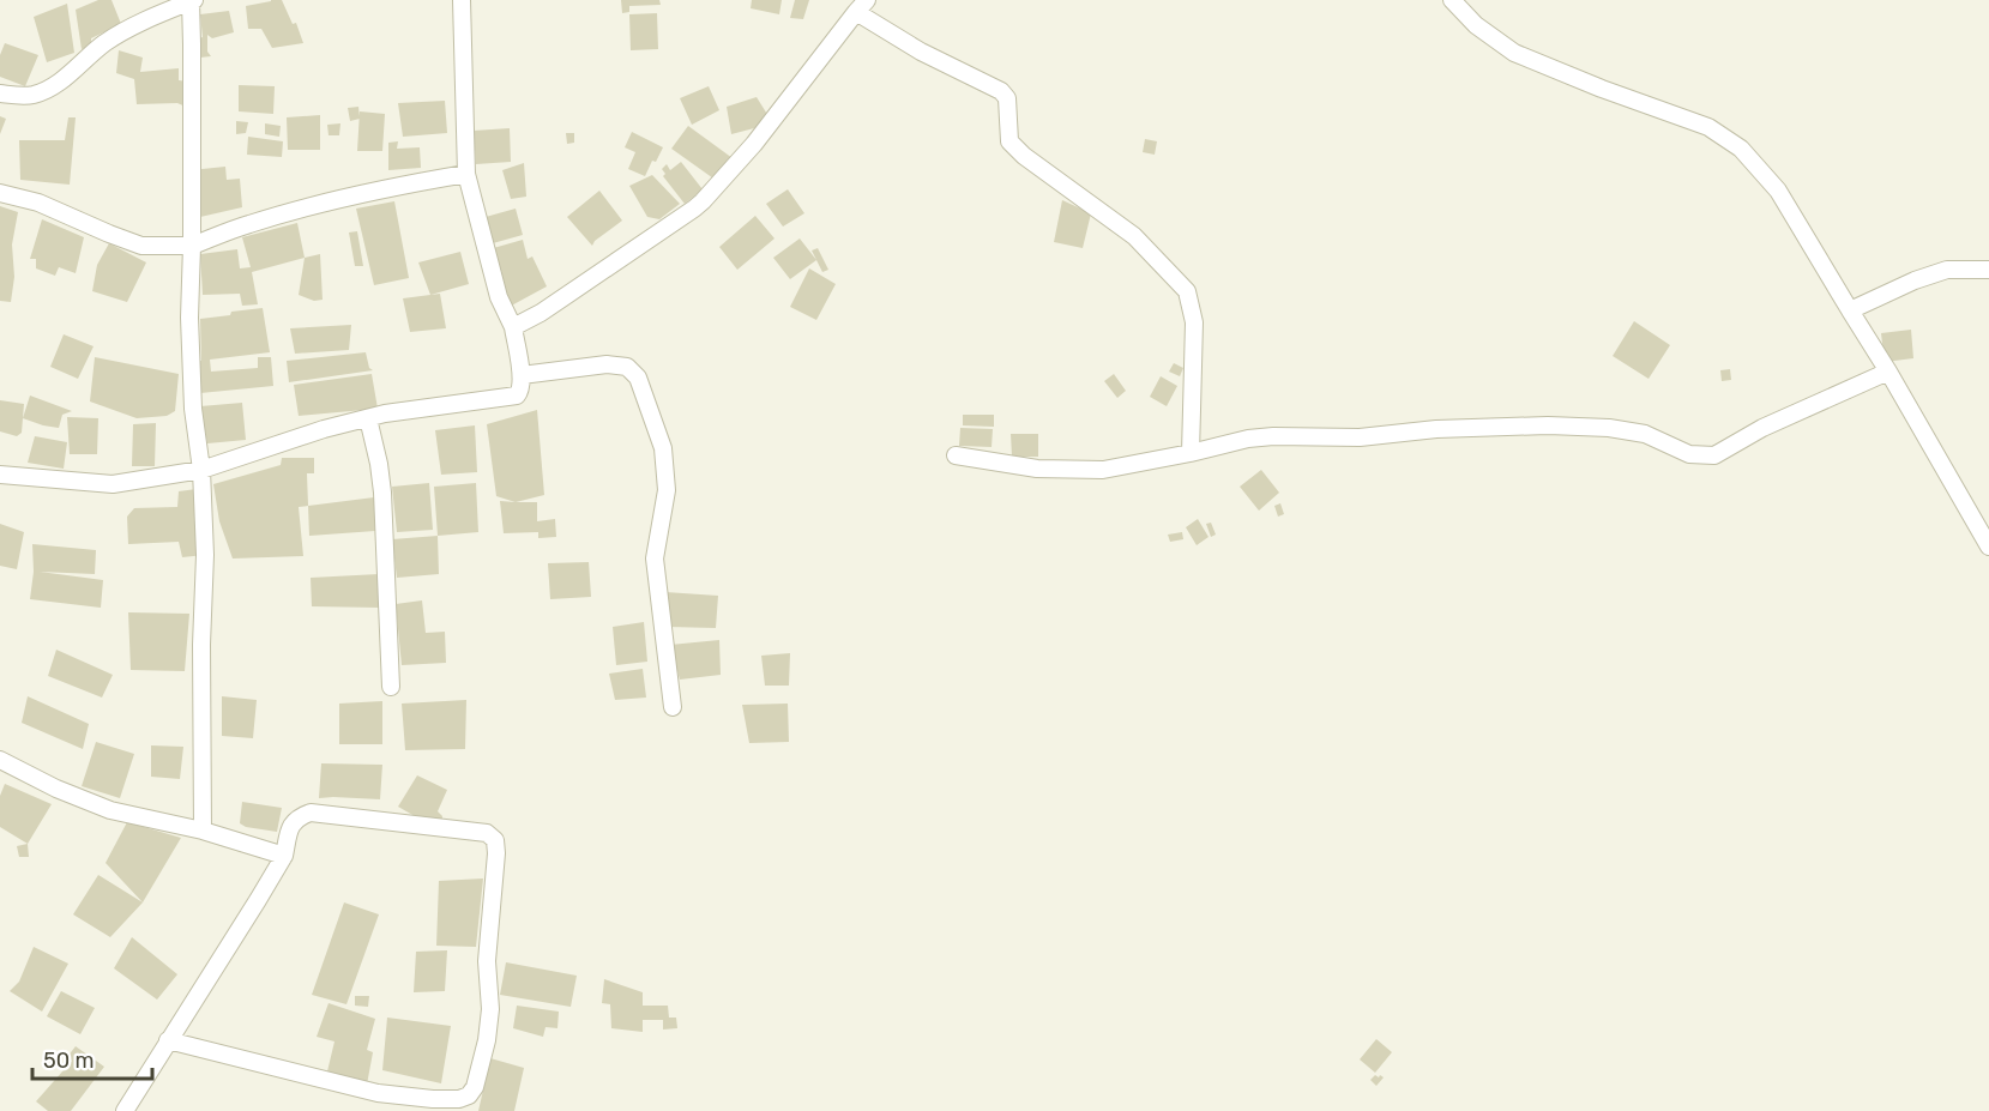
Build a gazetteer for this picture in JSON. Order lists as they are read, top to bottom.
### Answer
{
  "scale_bar": "50 m"
}
